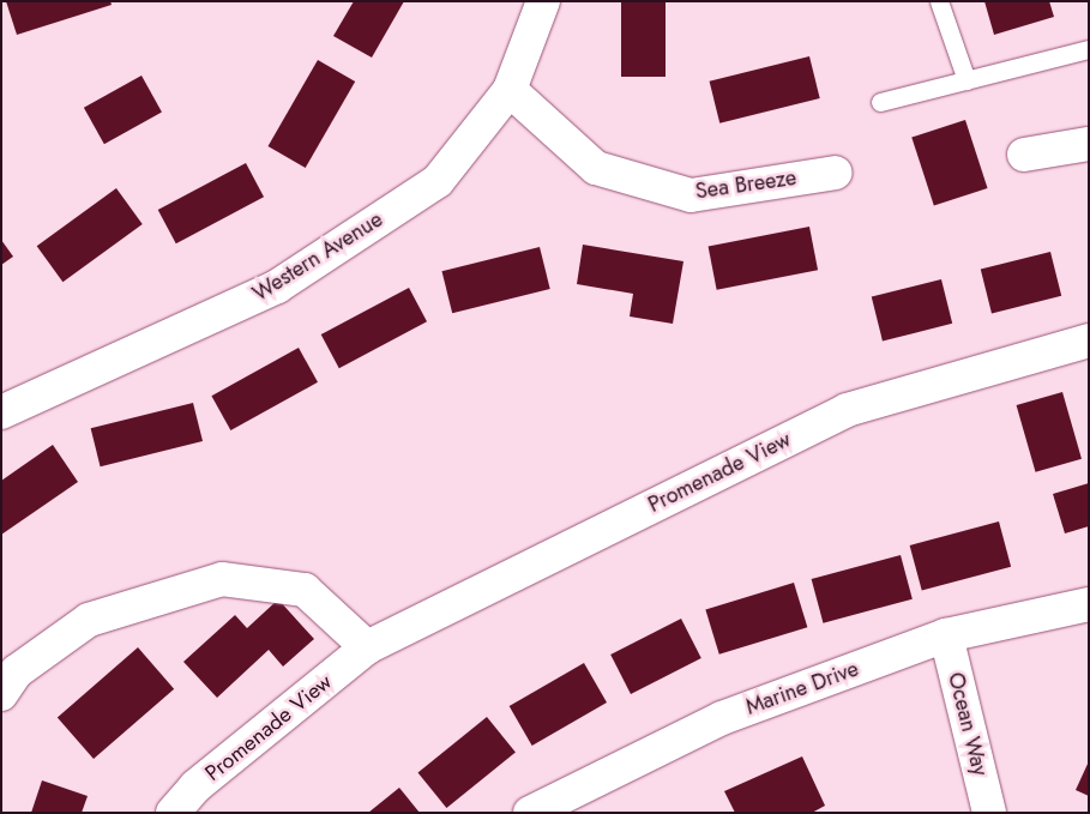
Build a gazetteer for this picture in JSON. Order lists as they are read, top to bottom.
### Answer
{
  "streets": {
    "street": [
      "Sea Breeze",
      "Western Avenue",
      "Promenade View",
      "Marine Drive",
      "Ocean Way"
    ]
  },
  "crossings": [
    ["Sea Breeze", "Western Avenue"],
    ["Marine Drive", "Ocean Way"]
  ]
}
